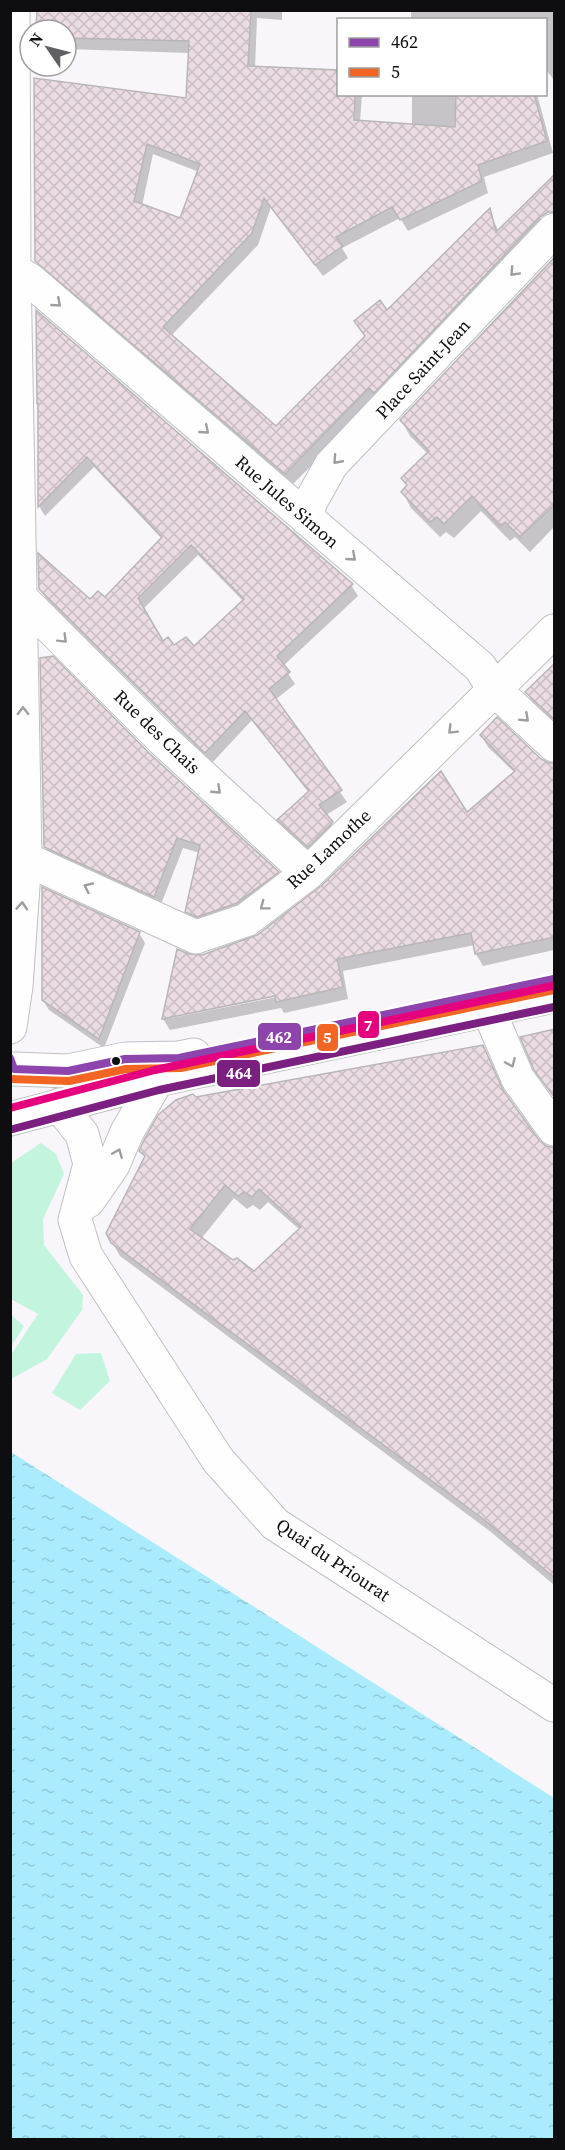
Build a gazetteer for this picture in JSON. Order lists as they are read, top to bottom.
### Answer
{
  "streets": {
    "street": [
      "Place Saint-Jean",
      "Rue Jules Simon",
      "Rue des Chais",
      "Rue Lamothe",
      "Quai du Priourat"
    ]
  },
  "crossings": [
    ["Place Saint-Jean", "Rue Jules Simon"],
    ["Rue Jules Simon", "Rue Lamothe"],
    ["Rue des Chais", "Rue Lamothe"]
  ],
  "one_way": ["Place Saint-Jean", "Rue Jules Simon", "Rue des Chais"],
  "lines": [
    "transit line 462",
    "transit line 7",
    "transit line 5",
    "transit line 464"
  ],
  "legend": ["462", "5"],
  "north": "top left"
}
